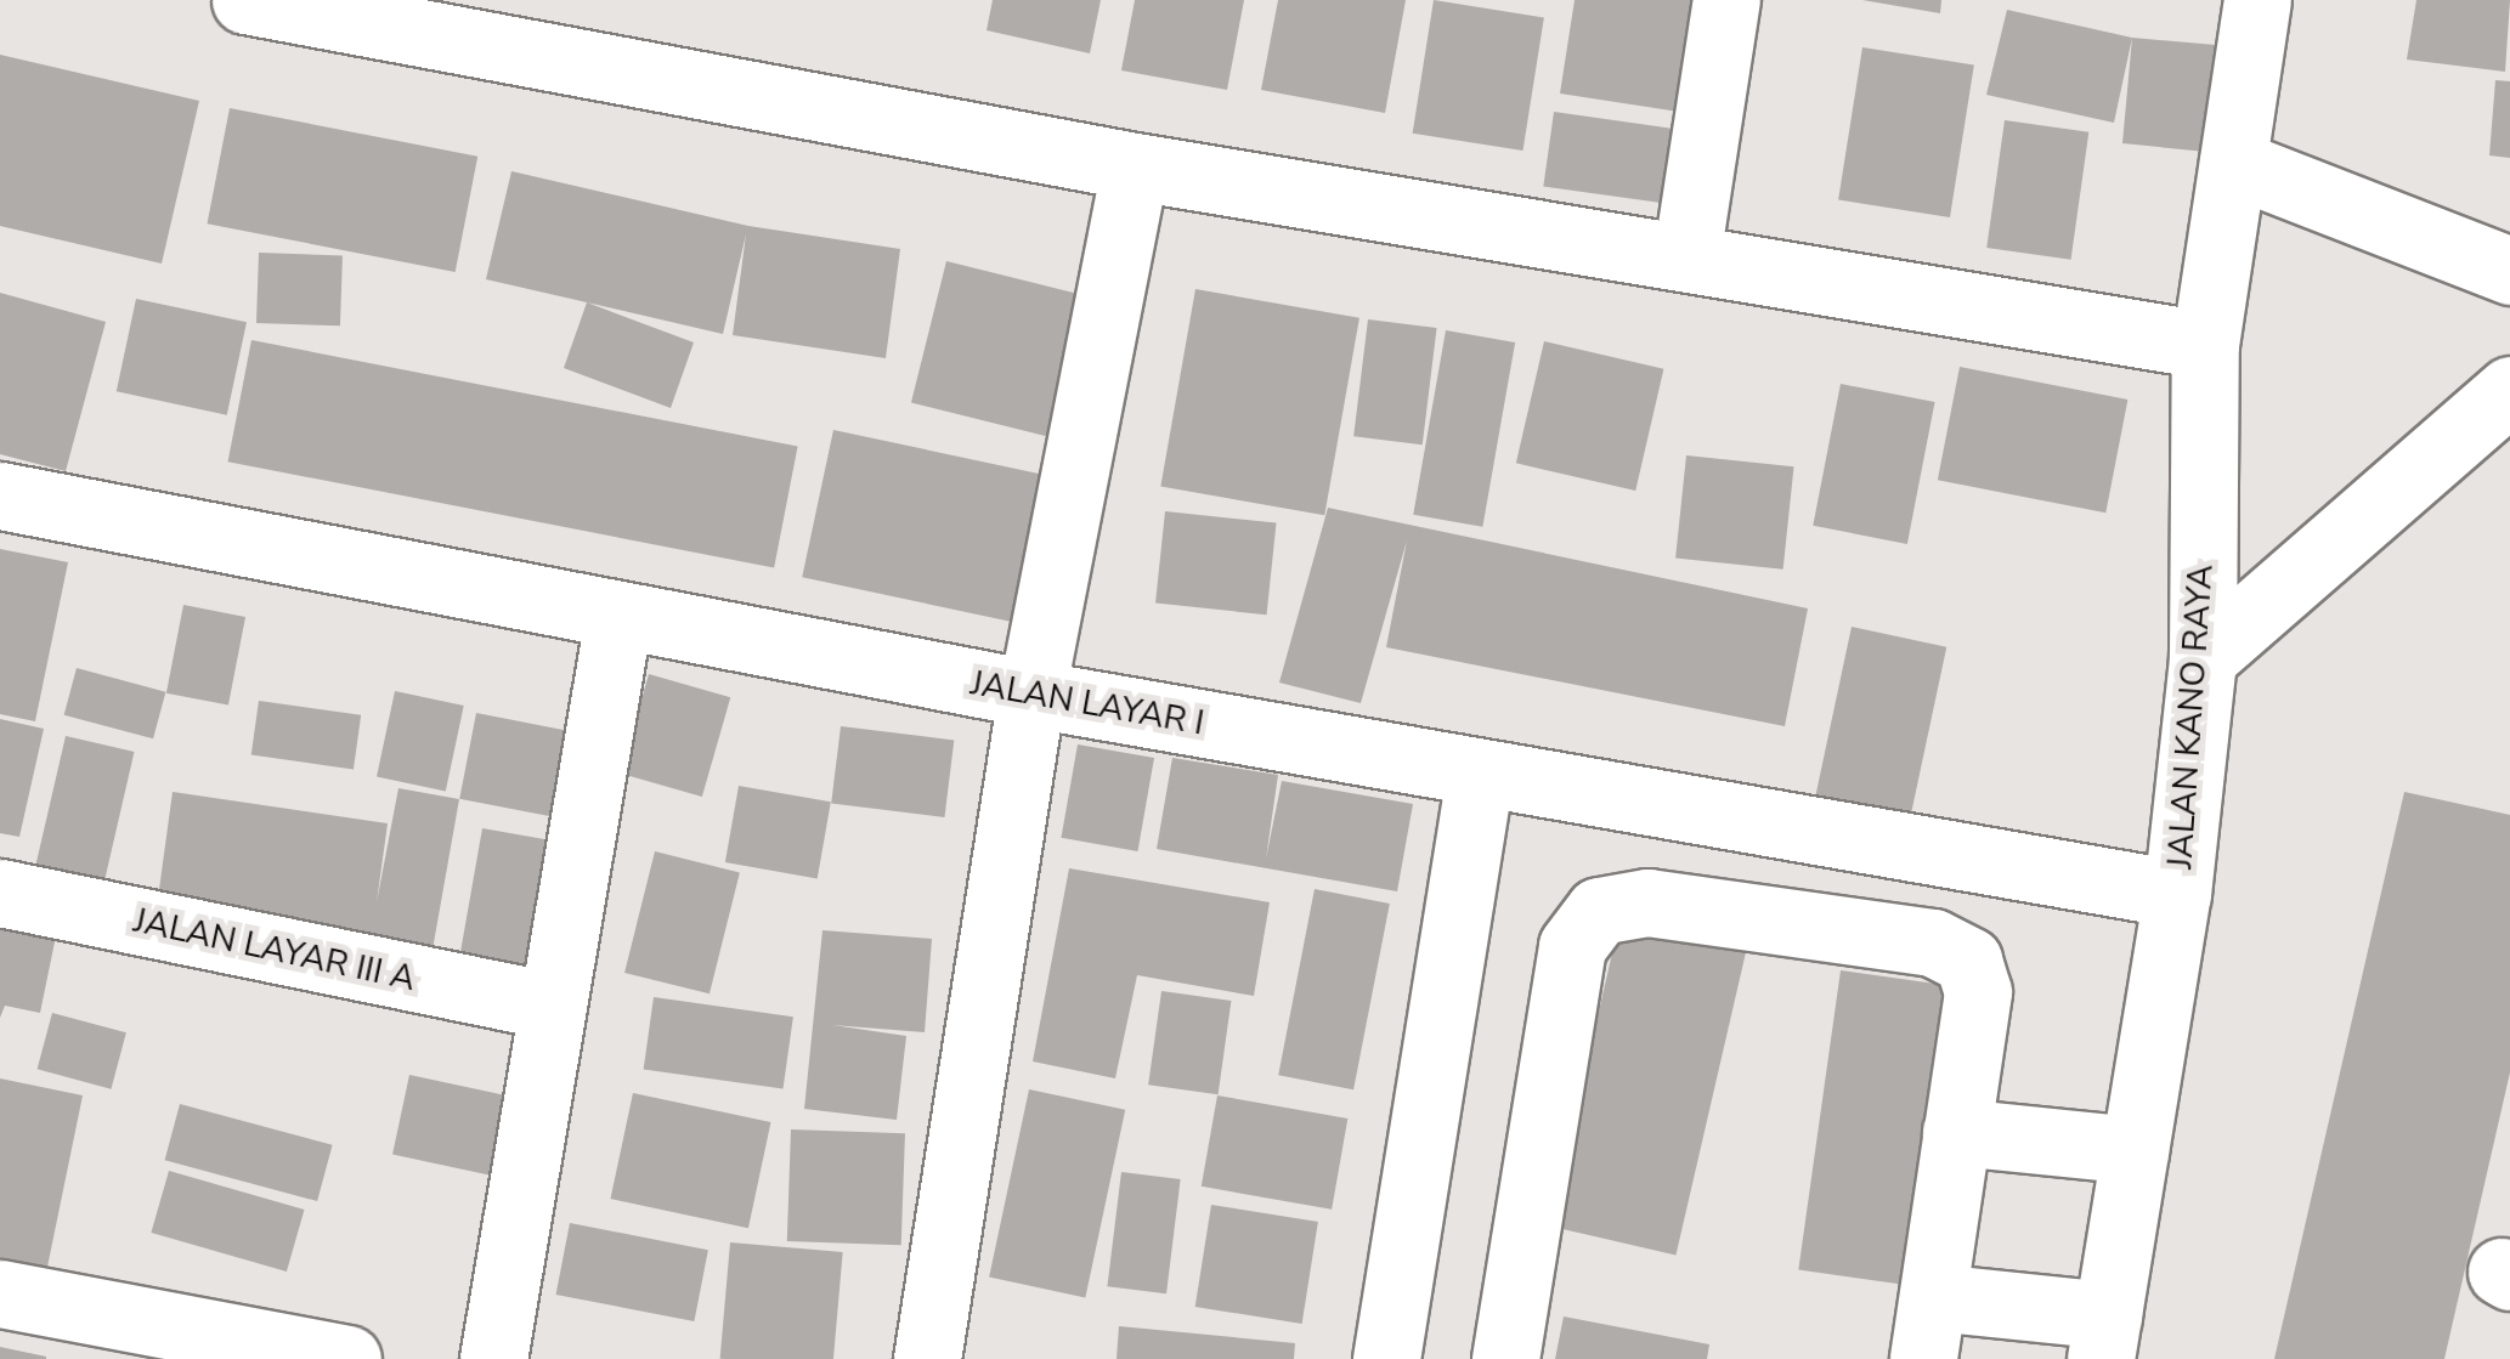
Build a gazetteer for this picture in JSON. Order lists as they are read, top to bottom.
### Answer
{
  "streets": {
    "street": ["JALAN LAYAR I", "JALAN KANO RAYA", "JALAN LAYAR III A"]
  },
  "crossings": [
    ["JALAN LAYAR I", "JALAN KANO RAYA"]
  ]
}
